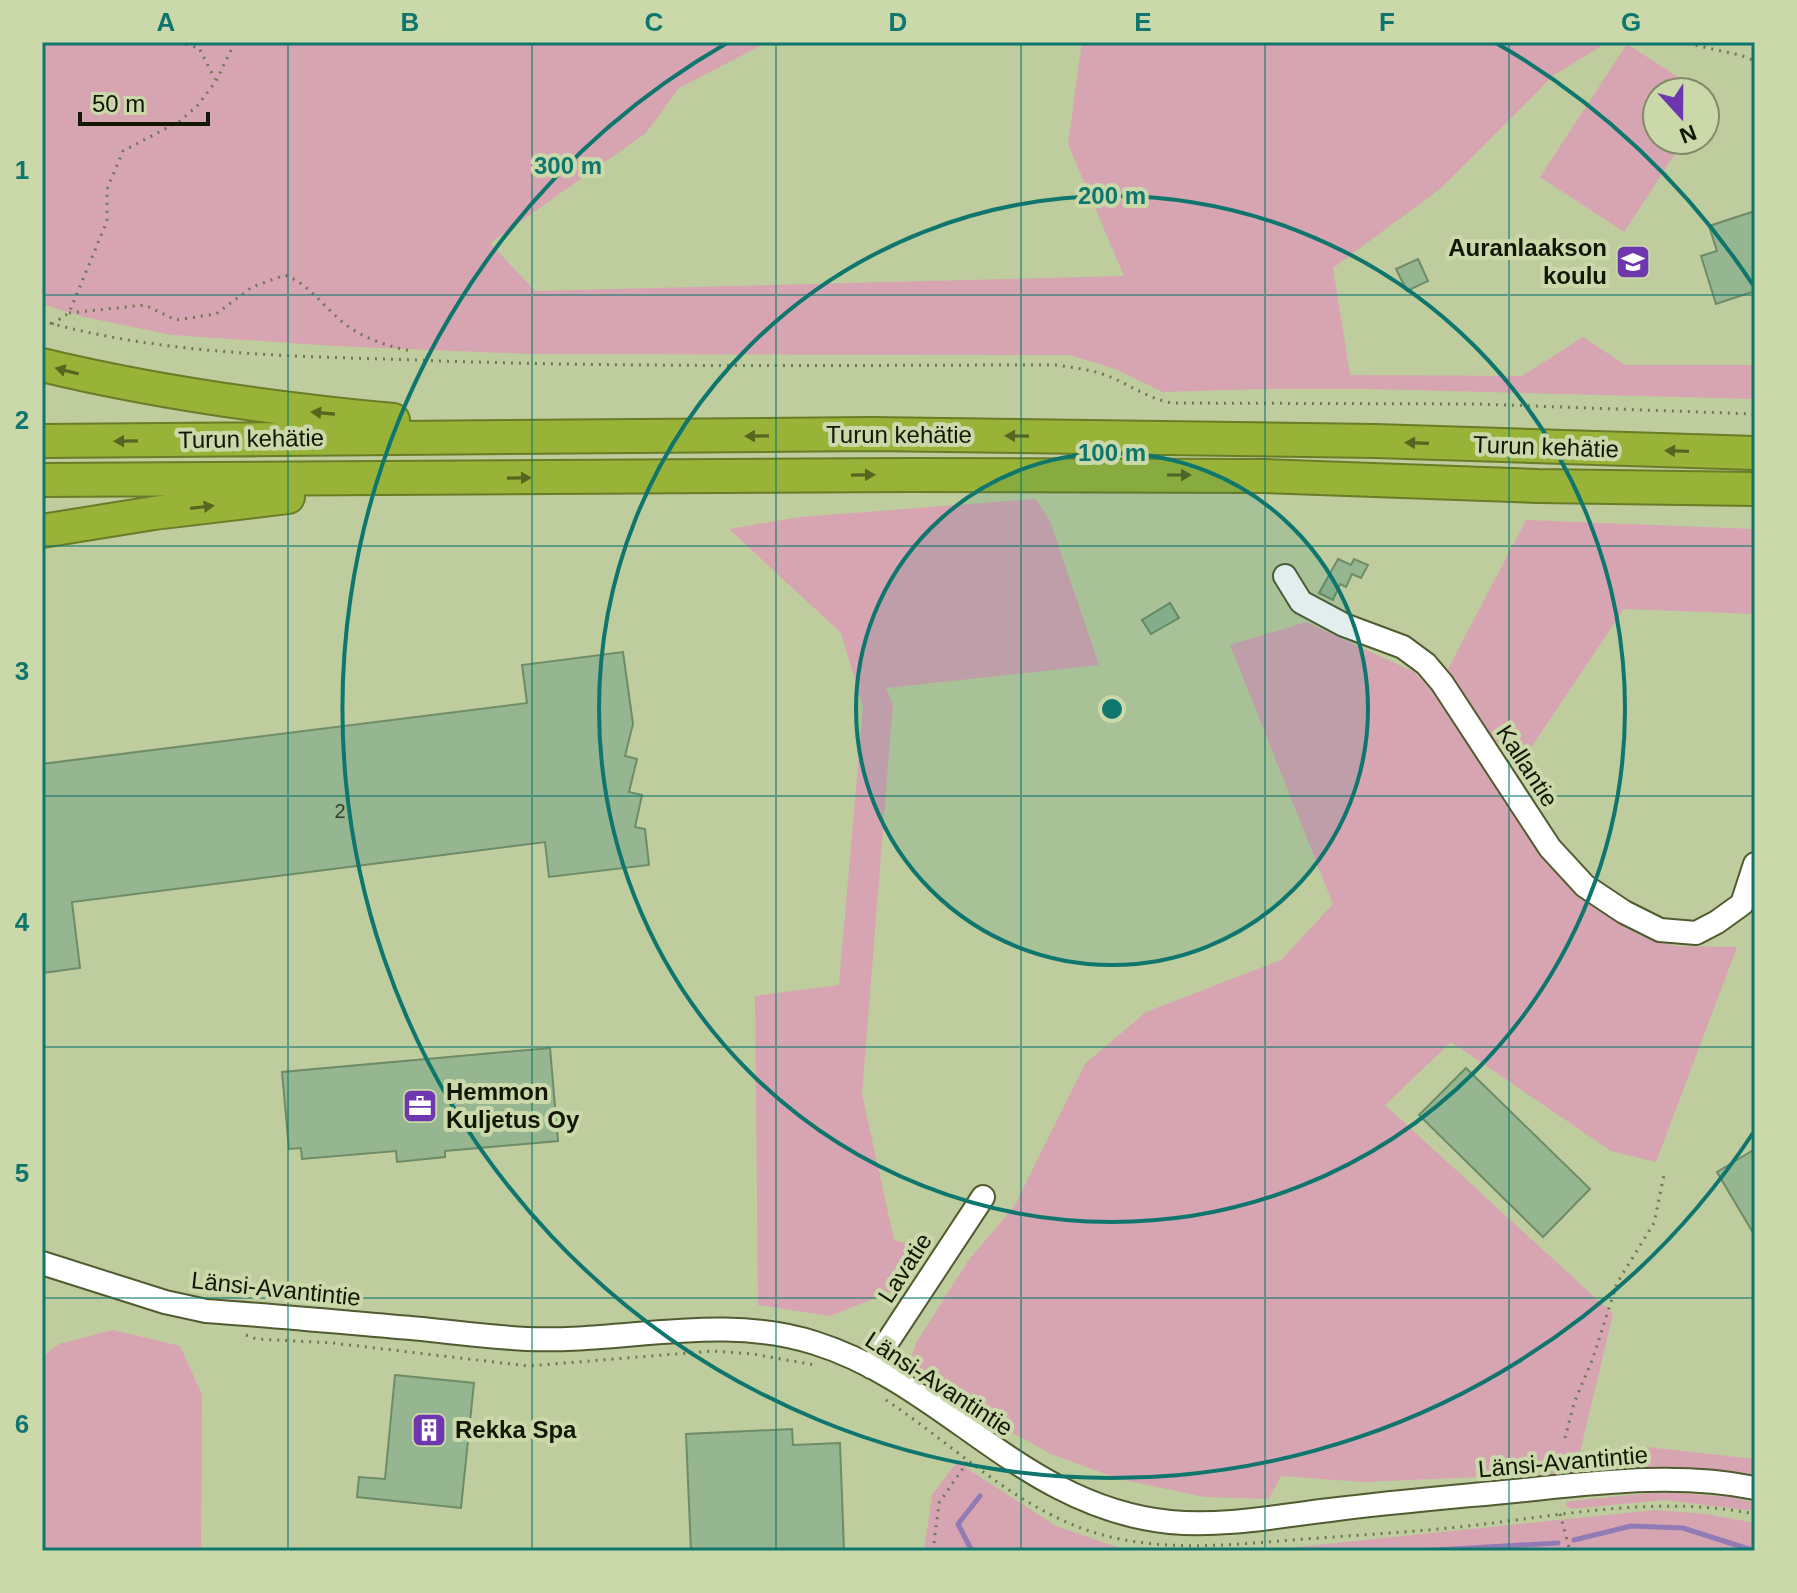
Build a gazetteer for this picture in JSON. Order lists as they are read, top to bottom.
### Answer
{
  "streets": {
    "highway": ["Turun kehätie"],
    "street": ["Kallantie", "Lavatie", "Länsi-Avantintie"]
  },
  "crossings": [
    ["Lavatie", "Länsi-Avantintie"]
  ],
  "places": {
    "school or university": ["Auranlaakson koulu"],
    "office": ["Hemmon Kuljetus Oy"],
    "building": ["Rekka Spa"]
  },
  "house_numbers": ["2"],
  "scale_bar": "50 m",
  "north": "bottom",
  "grid": {
    "columns": [
      "A",
      "B",
      "C",
      "D",
      "E",
      "F",
      "G"
    ],
    "rows": [
      "1",
      "2",
      "3",
      "4",
      "5",
      "6"
    ]
  },
  "rings": ["300 m", "200 m", "100 m"]
}
